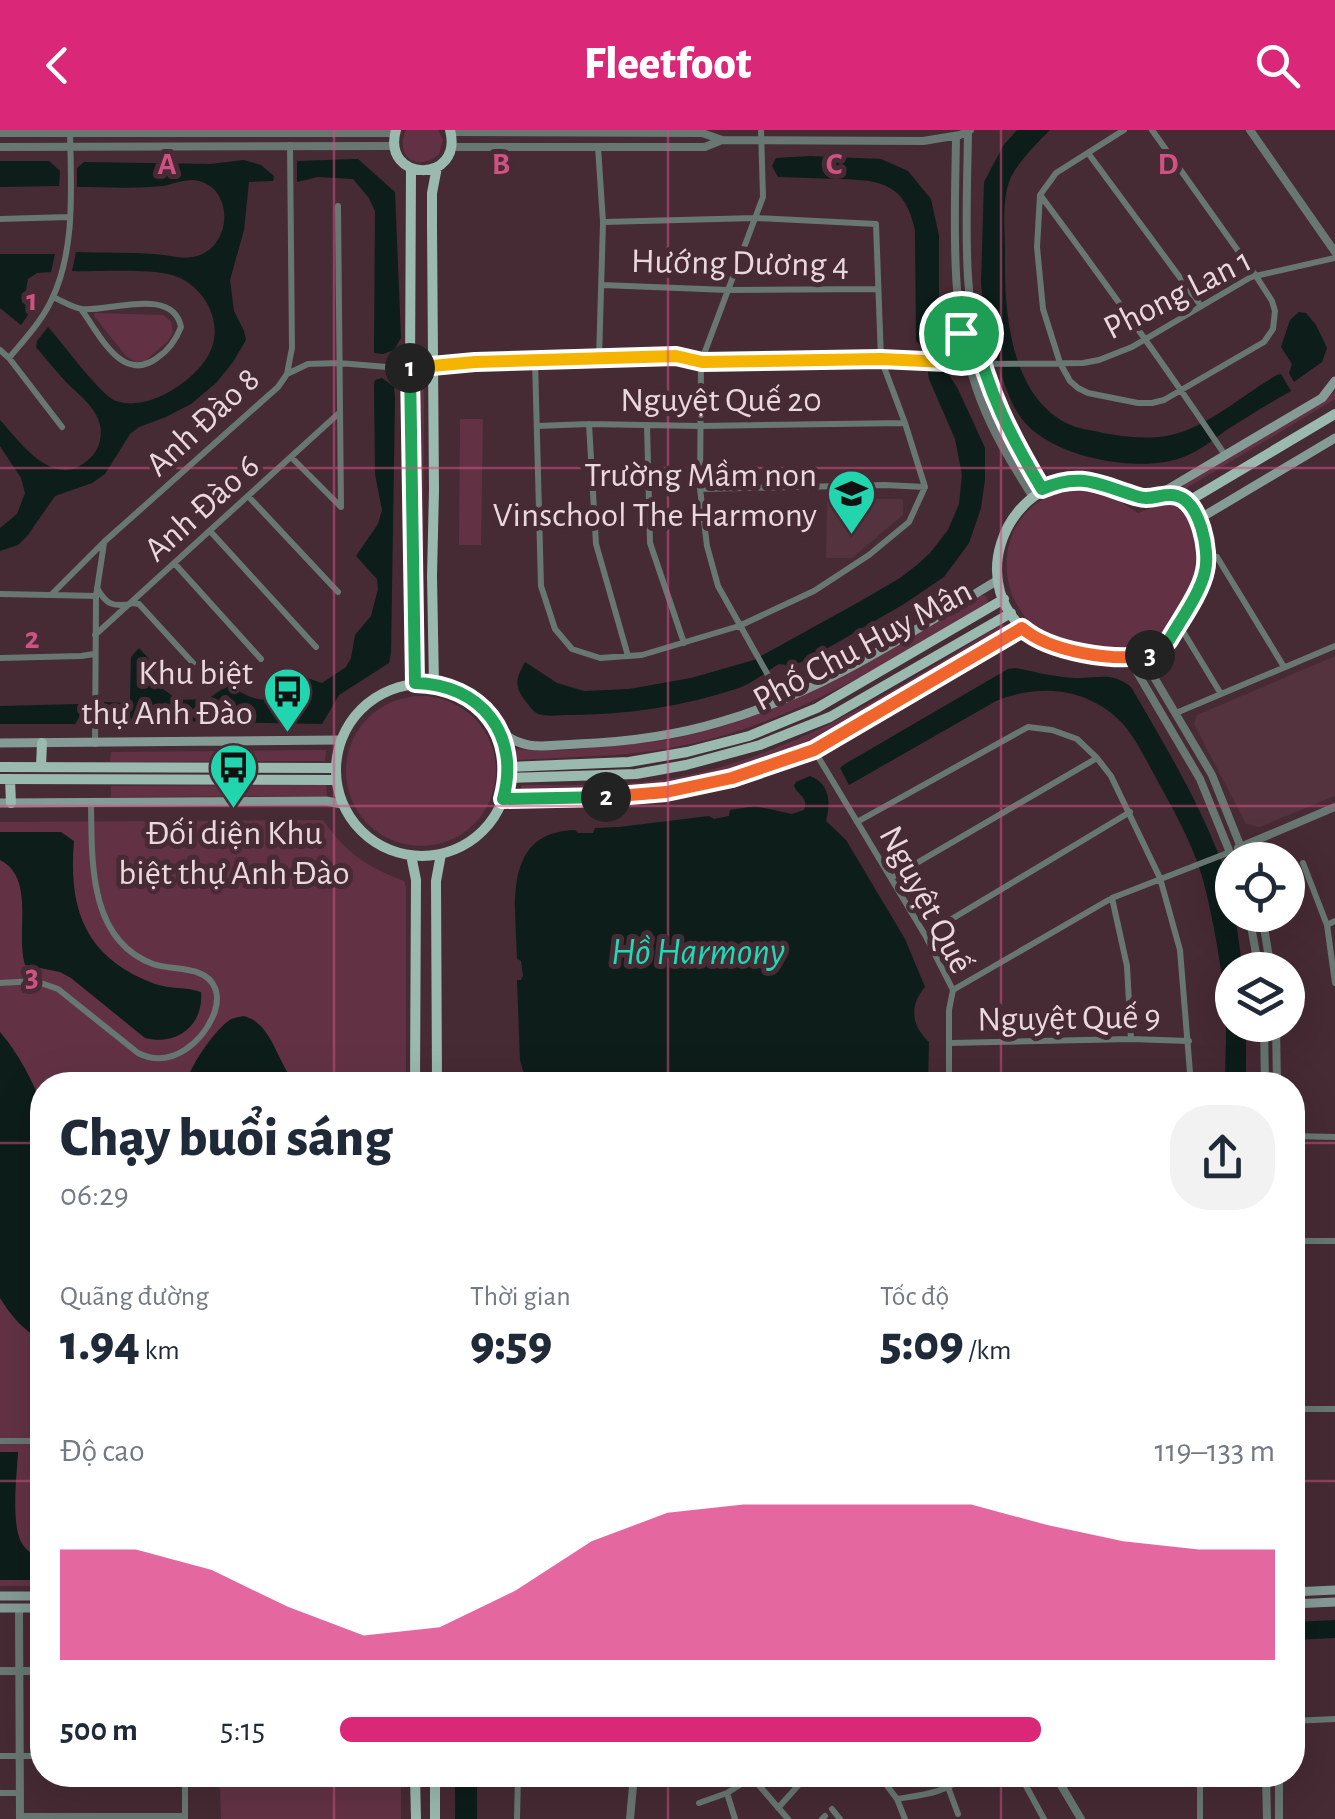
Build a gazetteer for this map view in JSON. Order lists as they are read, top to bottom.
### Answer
{
  "streets": {
    "main road": ["Phố Chu Huy Mân"],
    "street": [
      "Hướng Dương 4",
      "Phong Lan 1",
      "Nguyệt Quế 20",
      "Anh Đào 8",
      "Anh Đào 6",
      "Nguyệt Quế",
      "Nguyệt Quế 9"
    ]
  },
  "crossings": [
    ["Phố Chu Huy Mân", "Nguyệt Quế"],
    ["Nguyệt Quế", "Nguyệt Quế 9"]
  ],
  "water": ["Hồ Harmony"],
  "places": {
    "school or university": ["Trường Mầm non Vinschool The Harmony"],
    "bus stop": ["Khu biệt thự Anh Đào", "Đối diện Khu biệt thự Anh Đào"]
  },
  "page": {
    "header": "Fleetfoot",
    "pins": ["1", "3", "2"],
    "heading": ["Chạy buổi sáng", "06:29"],
    "stats": [
      ["Quãng đường", "1.94 km"],
      ["Thời gian", "9:59"],
      ["Tốc độ", "5:09 /km"]
    ],
    "chart": ["Độ cao", "119–133 m"],
    "list": [
      {
        "name": "500 m",
        "note": "5:15"
      }
    ]
  },
  "grid": {
    "columns": [
      "A",
      "B",
      "C",
      "D"
    ],
    "rows": ["1", "2", "3"]
  }
}
